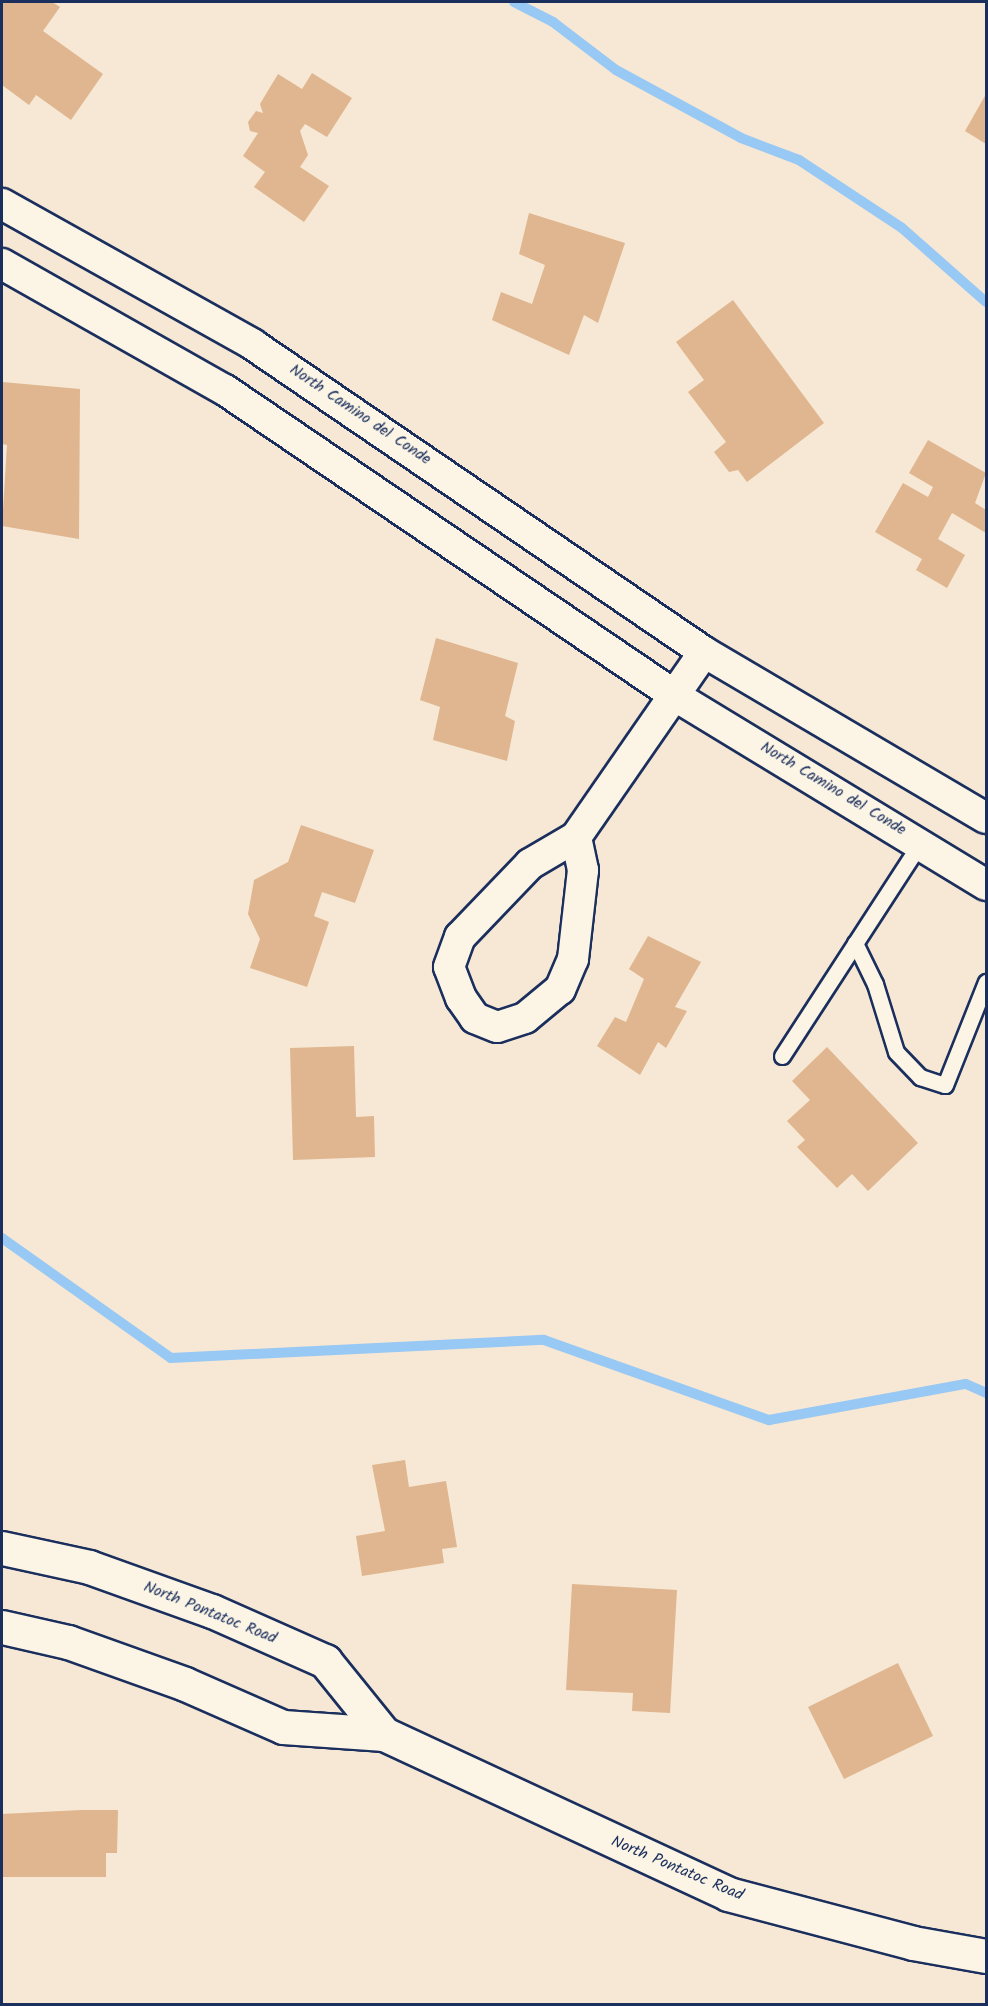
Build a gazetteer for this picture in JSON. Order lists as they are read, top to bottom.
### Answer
{
  "streets": {
    "street": ["North Camino del Conde", "North Pontatoc Road"]
  }
}
